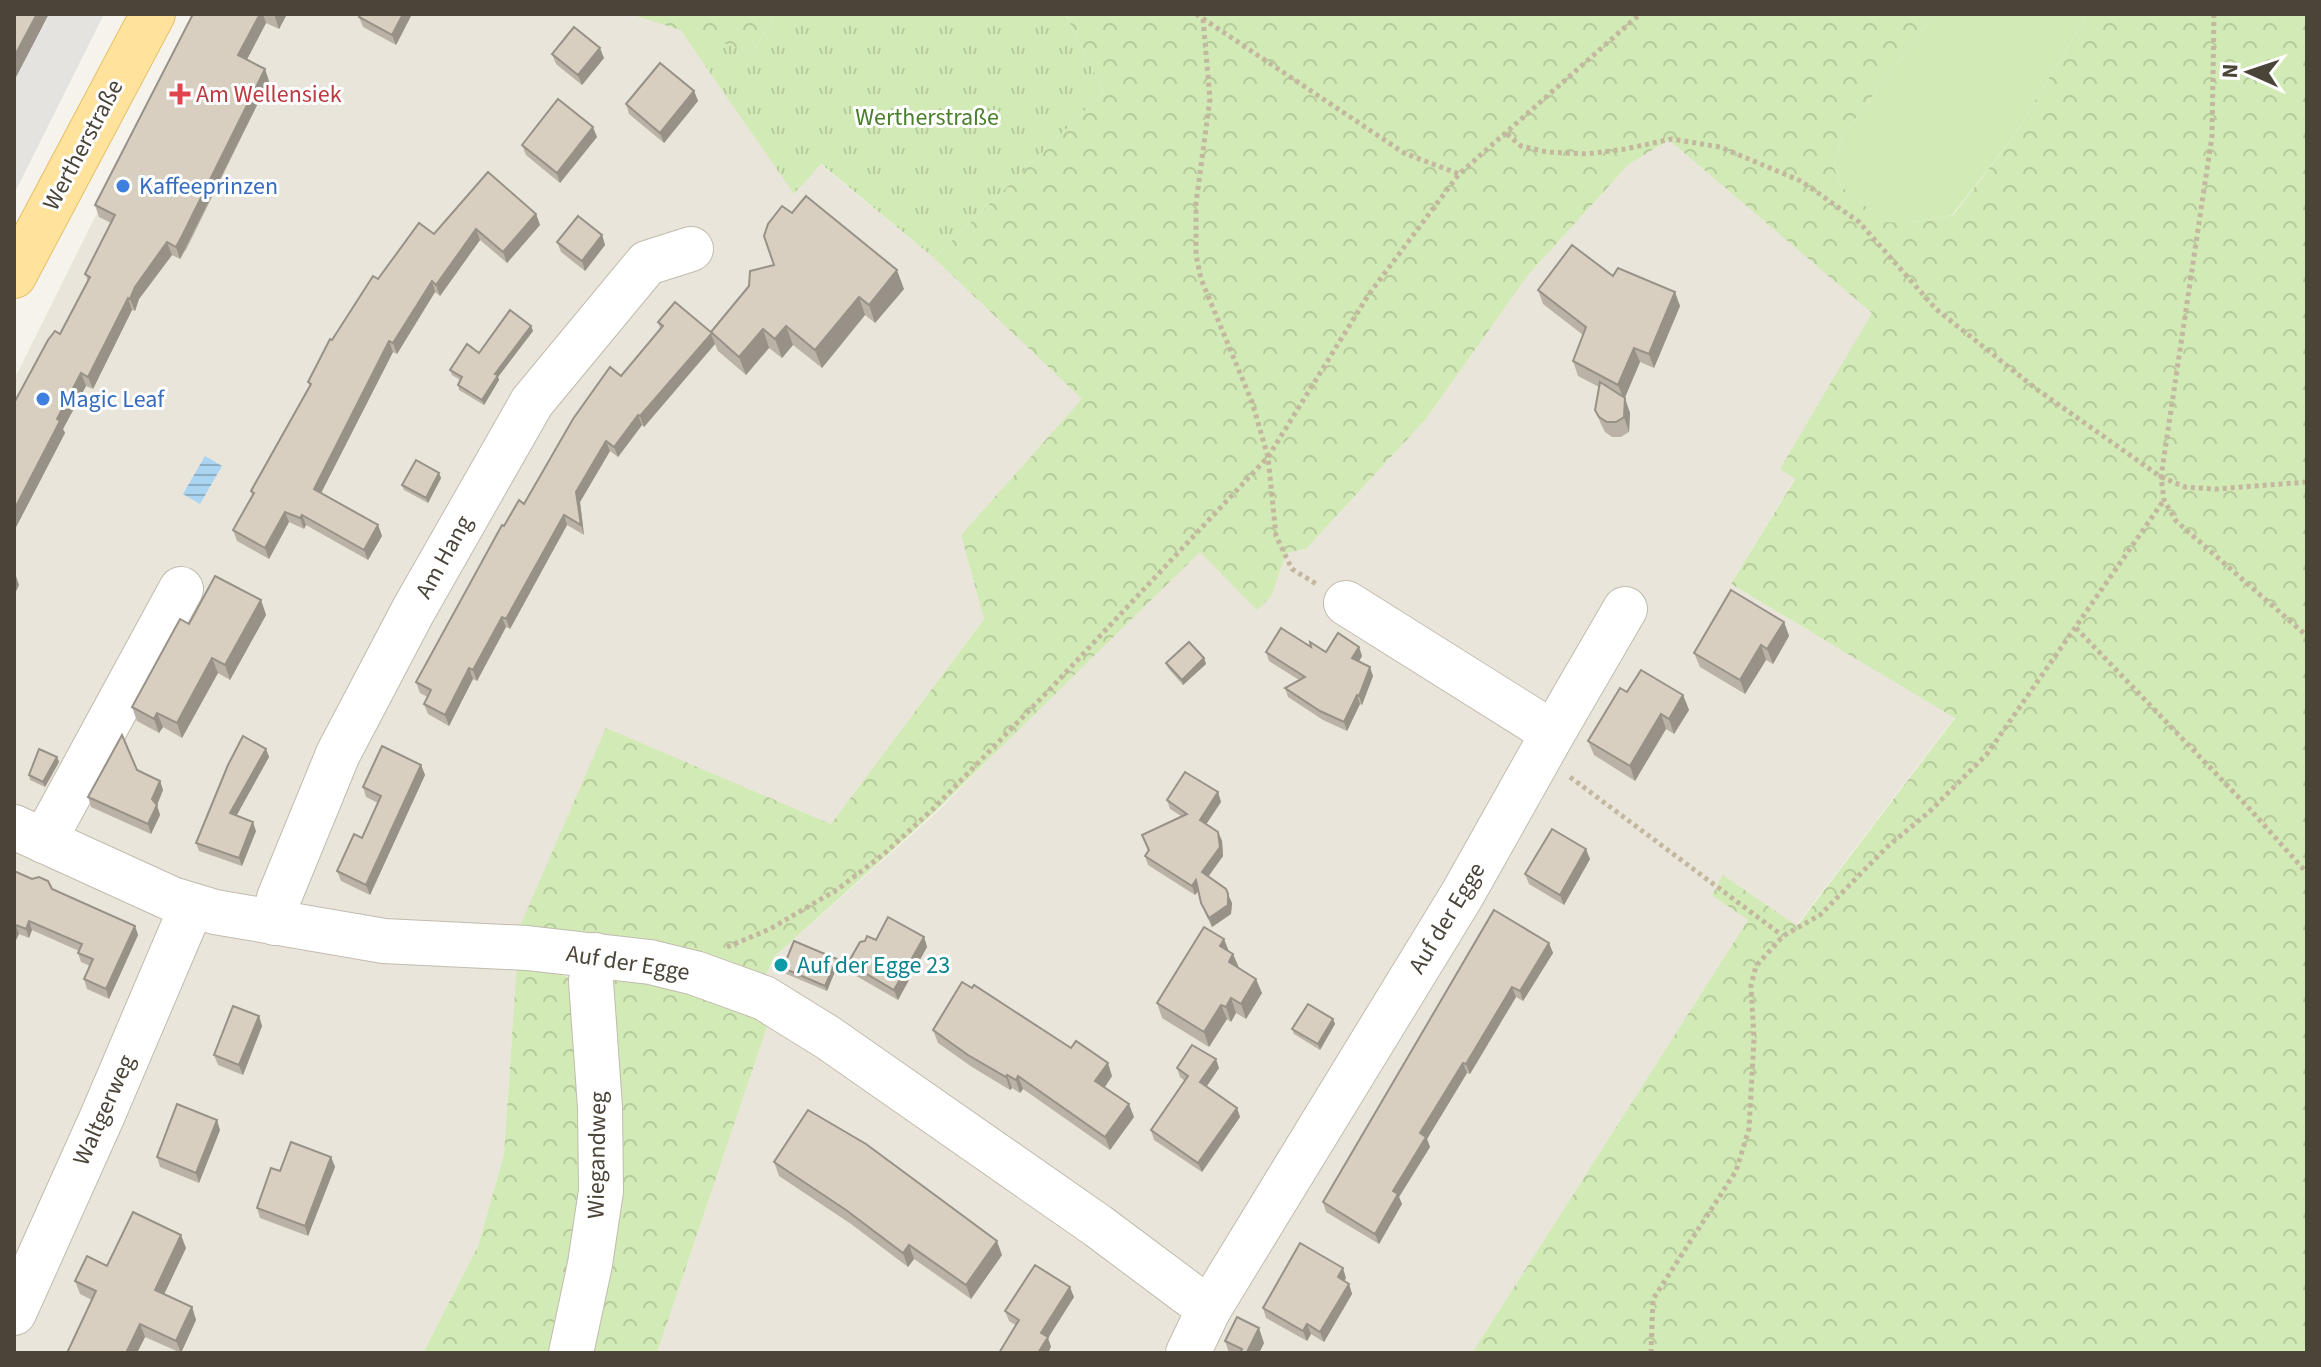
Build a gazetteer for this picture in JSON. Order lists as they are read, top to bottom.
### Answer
{
  "streets": {
    "main road": ["Wertherstraße"],
    "street": [
      "Am Hang",
      "Auf der Egge",
      "Waltgerweg",
      "Wiegandweg"
    ]
  },
  "crossings": [
    ["Am Hang", "Auf der Egge"],
    ["Auf der Egge", "Waltgerweg"],
    ["Auf der Egge", "Wiegandweg"]
  ],
  "parks": ["Wertherstraße"],
  "places": {
    "health": ["Am Wellensiek"],
    "other": ["Kaffeeprinzen", "Magic Leaf", "Auf der Egge 23"]
  },
  "north": "left"
}
